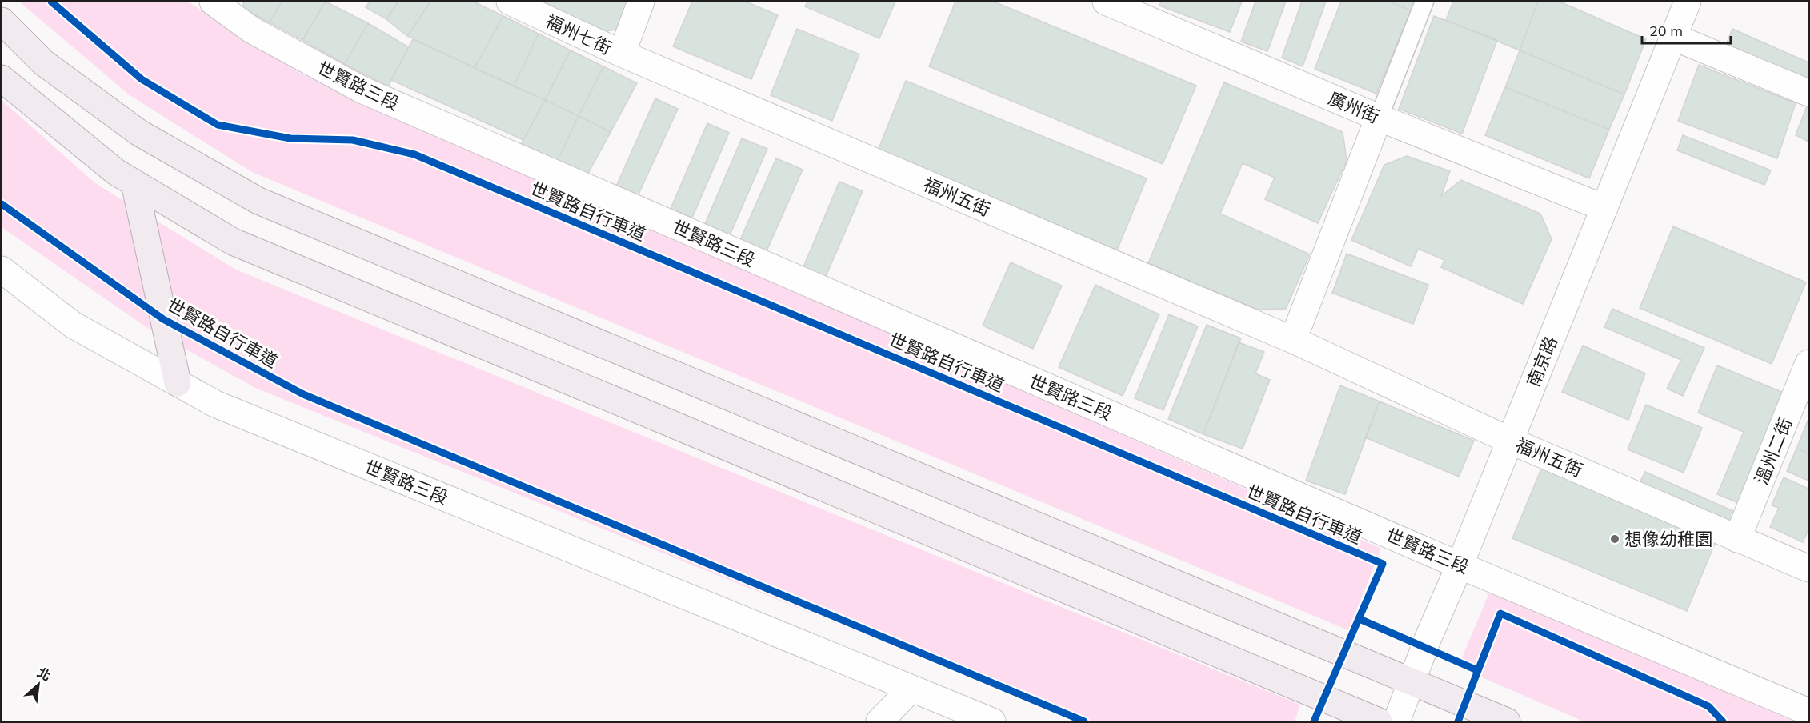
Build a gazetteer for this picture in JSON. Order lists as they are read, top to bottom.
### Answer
{
  "streets": {
    "street": [
      "福州七街",
      "世賢路三段",
      "廣州街",
      "福州五街",
      "南京路",
      "溫州二街"
    ],
    "cycle path": ["世賢路自行車道"]
  },
  "crossings": [
    ["福州七街", "福州五街"],
    ["世賢路三段", "南京路"],
    ["廣州街", "南京路"],
    ["福州五街", "南京路"],
    ["福州五街", "溫州二街"]
  ],
  "places": ["想像幼稚園"],
  "scale_bar": "20 m",
  "north": "top right"
}
